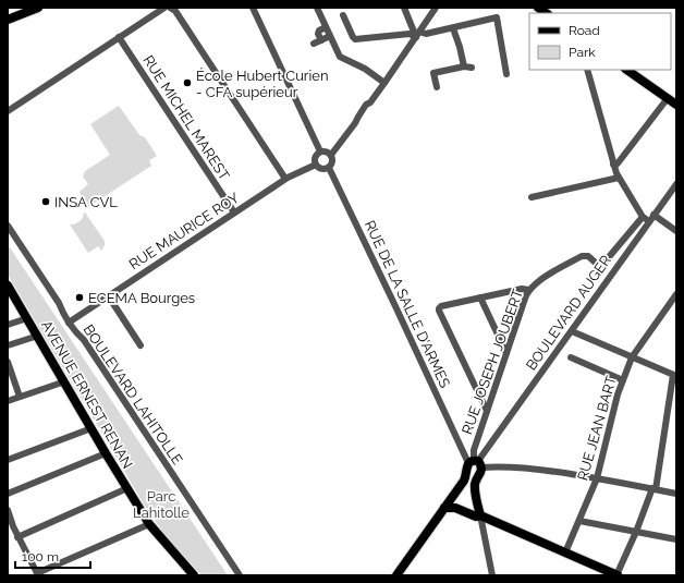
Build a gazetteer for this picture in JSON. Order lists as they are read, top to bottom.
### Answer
{
  "streets": {
    "main road": ["AVENUE ERNEST RENAN"],
    "street": [
      "RUE MICHEL MAREST",
      "RUE MAURICE ROY",
      "RUE DE LA SALLE D'ARMES",
      "BOULEVARD AUGER",
      "RUE JOSEPH JOUBERT",
      "BOULEVARD LAHITOLLE",
      "RUE JEAN BART"
    ]
  },
  "crossings": [
    ["RUE MICHEL MAREST", "RUE MAURICE ROY"],
    ["RUE MAURICE ROY", "RUE DE LA SALLE D'ARMES"],
    ["RUE MAURICE ROY", "BOULEVARD LAHITOLLE"],
    ["RUE DE LA SALLE D'ARMES", "BOULEVARD AUGER"],
    ["RUE DE LA SALLE D'ARMES", "RUE JOSEPH JOUBERT"],
    ["BOULEVARD AUGER", "RUE JOSEPH JOUBERT"]
  ],
  "parks": ["Parc Lahitolle"],
  "places": ["École Hubert Curien - CFA supérieur", "INSA CVL", "ECEMA Bourges"],
  "legend": ["Road", "Park"],
  "scale_bar": "100 m"
}
